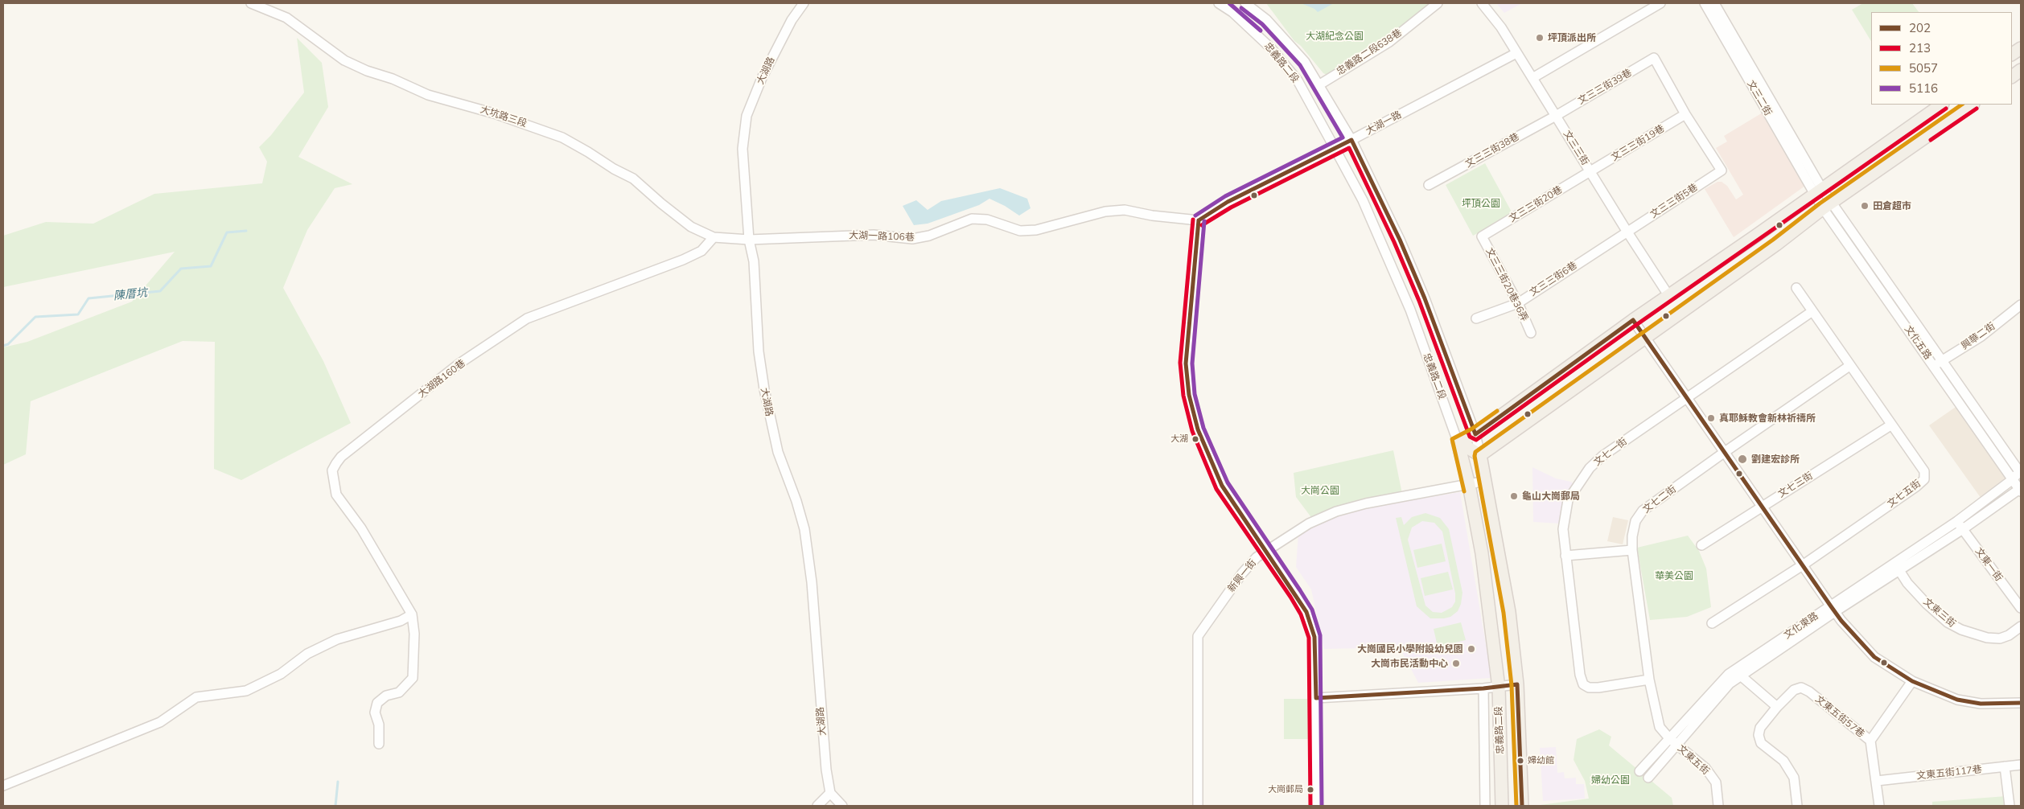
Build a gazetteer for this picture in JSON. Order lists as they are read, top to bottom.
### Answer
{
  "streets": {
    "main road": ["忠義路二段"],
    "street": [
      "忠義路二段638巷",
      "大湖路",
      "文三三街39巷",
      "文三二街",
      "大坑路三段",
      "大湖一路",
      "文三三街19巷",
      "文三三街",
      "文三三街38巷",
      "文三三街5巷",
      "文三三街20巷",
      "大湖一路106巷",
      "文三三街6巷",
      "文三三街20巷36弄",
      "興華二街",
      "文化五路",
      "大湖路160巷",
      "文七一街",
      "文七三街",
      "文七五街",
      "文七二街",
      "文東一街",
      "新興一街",
      "文東三街",
      "文化東路",
      "文東五街57巷",
      "文東五街",
      "文東五街117巷"
    ]
  },
  "crossings": [
    ["忠義路二段638巷", "忠義路二段"],
    ["忠義路二段", "大湖一路"],
    ["忠義路二段", "新興一街"],
    ["大湖路", "大坑路三段"],
    ["大湖路", "大湖一路106巷"],
    ["文三三街39巷", "文三三街19巷"],
    ["文三三街39巷", "文三三街"],
    ["文三三街39巷", "文三三街38巷"],
    ["文三三街39巷", "文三三街5巷"],
    ["文三二街", "文化五路"],
    ["大坑路三段", "大湖一路106巷"],
    ["大坑路三段", "大湖路160巷"],
    ["大湖一路", "文三三街"],
    ["大湖一路", "大湖一路106巷"],
    ["文三三街19巷", "文三三街"],
    ["文三三街19巷", "文三三街5巷"],
    ["文三三街19巷", "文三三街20巷"],
    ["文三三街", "文三三街38巷"],
    ["文三三街", "文三三街5巷"],
    ["文三三街", "文三三街20巷"],
    ["文三三街", "文三三街6巷"],
    ["文三三街5巷", "文三三街6巷"],
    ["文三三街20巷", "文三三街20巷36弄"],
    ["文三三街6巷", "文三三街20巷36弄"],
    ["興華二街", "文化五路"],
    ["文化五路", "文化東路"],
    ["文七一街", "文七五街"],
    ["文七一街", "文七二街"],
    ["文七三街", "文七五街"],
    ["文七五街", "文七二街"],
    ["文七二街", "文化東路"],
    ["文七二街", "文東五街"],
    ["文東一街", "文化東路"],
    ["文東三街", "文化東路"],
    ["文化東路", "文東五街"],
    ["文東五街57巷", "文東五街117巷"]
  ],
  "water": ["陳厝坑"],
  "parks": [
    "大湖紀念公園",
    "坪頂公園",
    "大崗公園",
    "華美公園",
    "婦幼公園"
  ],
  "places": [
    "坪頂派出所",
    "田倉超市",
    "真耶穌教會新林祈禱所",
    "大湖",
    "劉建宏診所",
    "龜山大崗郵局",
    "大崗國民小學附設幼兒園",
    "大崗市民活動中心",
    "婦幼館",
    "大崗郵局"
  ],
  "lines": [
    "transit line 5116",
    "transit line 5057",
    "transit line 213",
    "transit line 202"
  ],
  "legend": [
    "202",
    "213",
    "5057",
    "5116"
  ]
}
